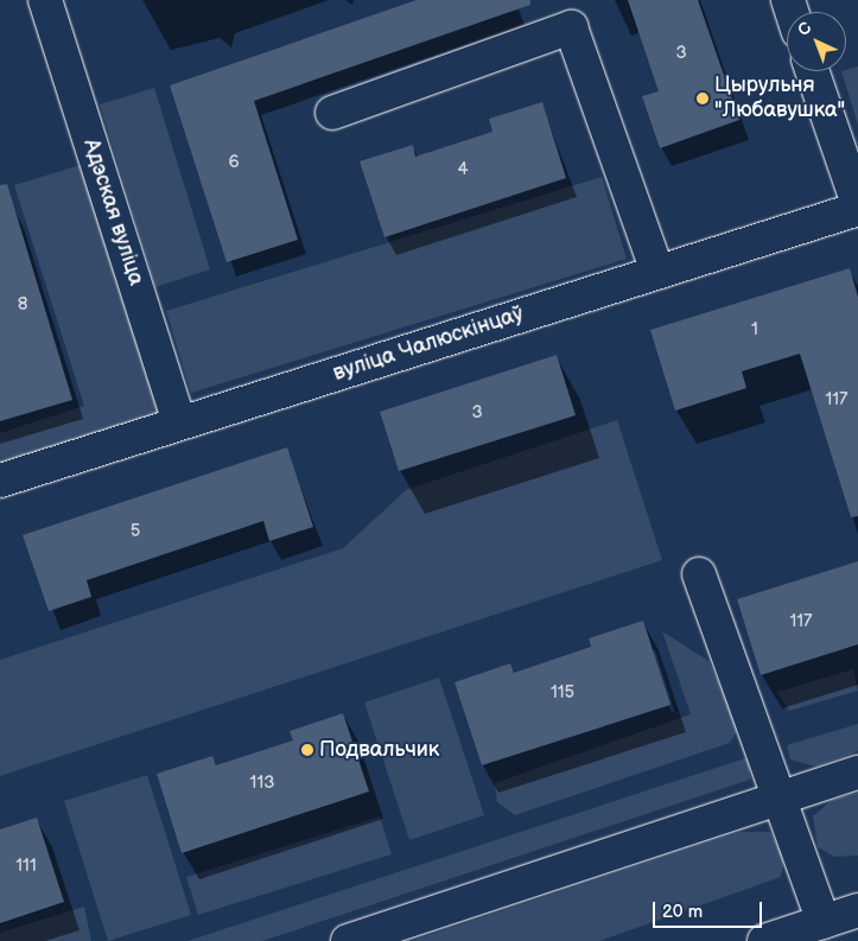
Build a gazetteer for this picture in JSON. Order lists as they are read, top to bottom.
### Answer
{
  "streets": {
    "street": ["Адэская вуліца", "вуліца Чалюскінцаў"]
  },
  "crossings": [
    ["Адэская вуліца", "вуліца Чалюскінцаў"]
  ],
  "places": ["Цырульня \"Любавушка\"", "Подвальчик"],
  "house_numbers": [
    "3",
    "6",
    "4",
    "8",
    "1",
    "117",
    "3",
    "5",
    "117",
    "115",
    "113",
    "111"
  ],
  "scale_bar": "20 m",
  "north": "top left"
}
